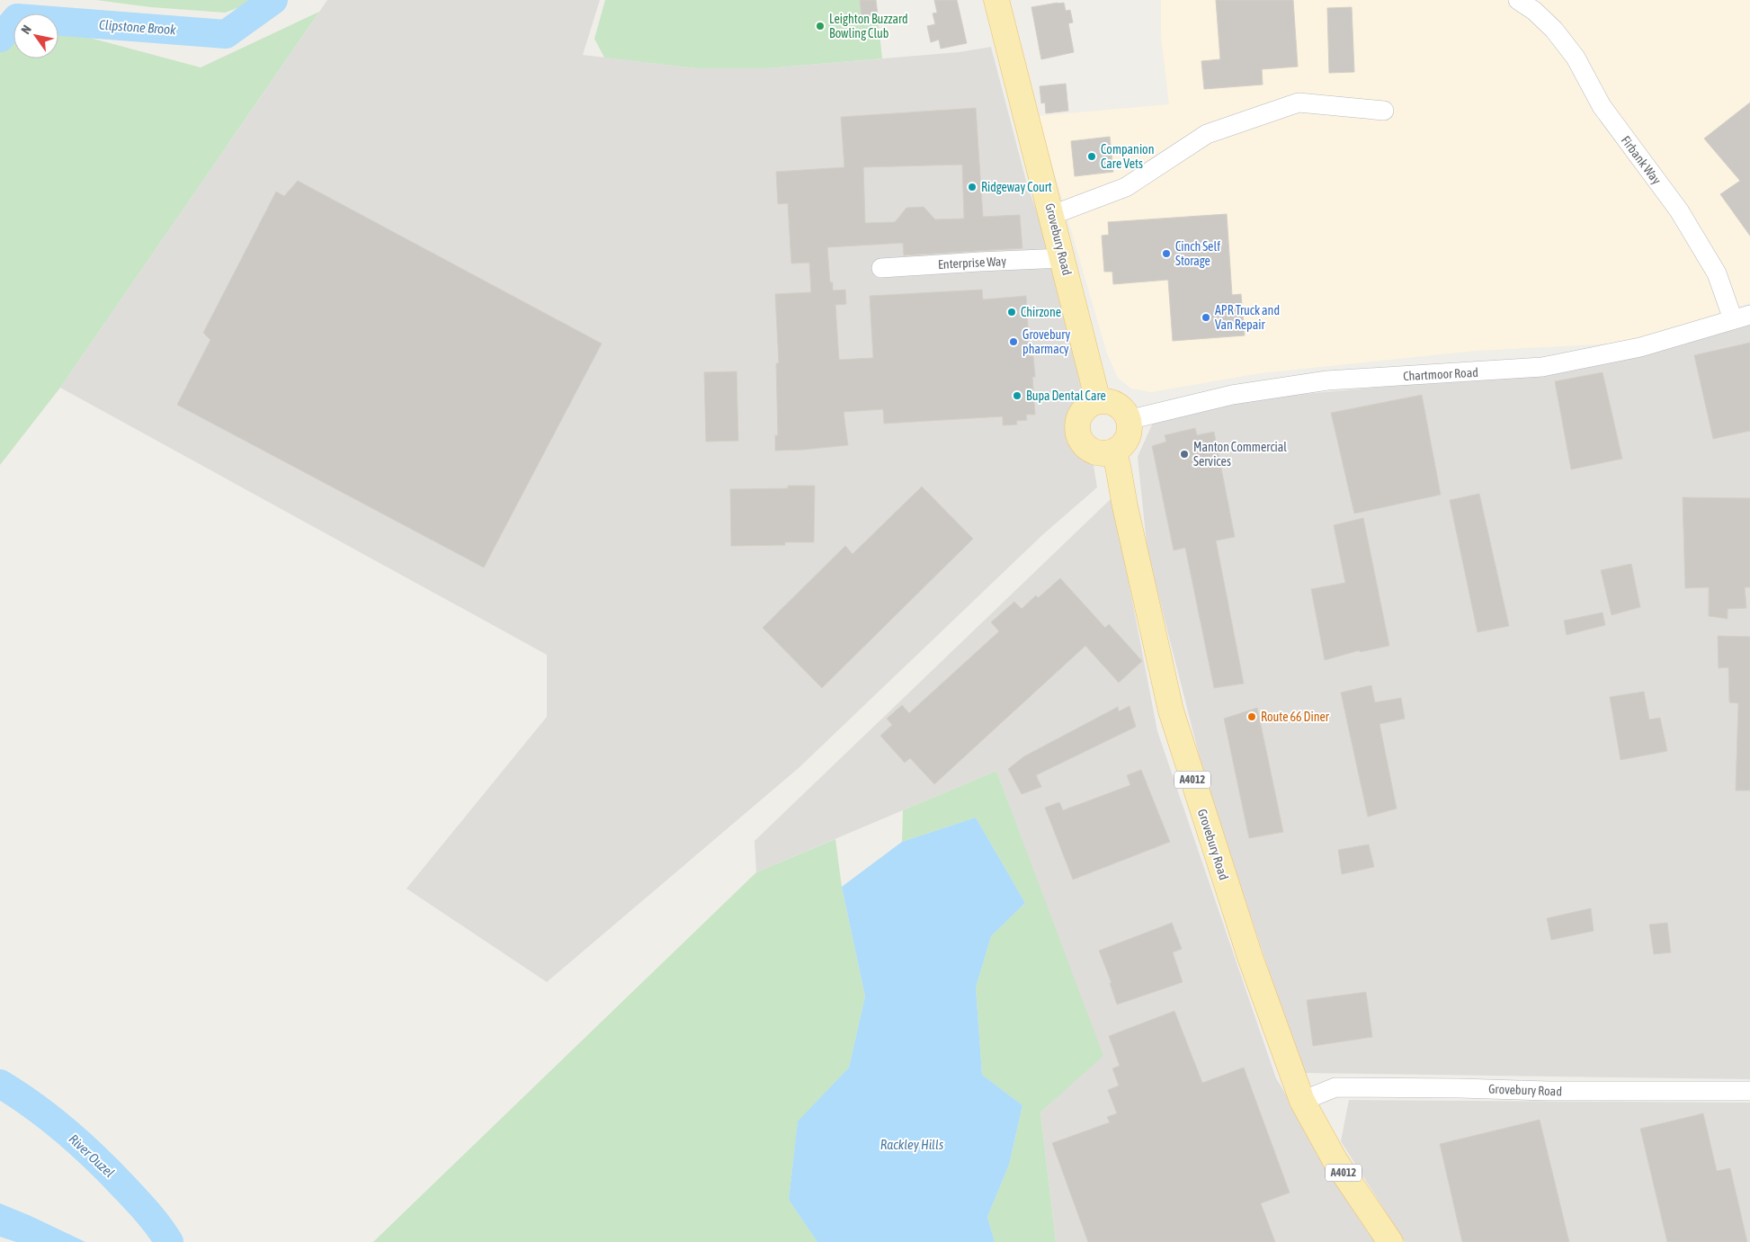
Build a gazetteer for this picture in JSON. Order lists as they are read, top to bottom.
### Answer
{
  "streets": {
    "main road": ["Grovebury Road", "A4012"],
    "street": ["Firbank Way", "Enterprise Way", "Chartmoor Road"]
  },
  "crossings": [
    ["Firbank Way", "Chartmoor Road"],
    ["Grovebury Road", "Enterprise Way"],
    ["Grovebury Road", "Chartmoor Road"]
  ],
  "water": ["Clipstone Brook", "Rackley Hills", "River Ouzel"],
  "places": [
    "Leighton Buzzard Bowling Club",
    "Companion Care Vets",
    "Ridgeway Court",
    "Cinch Self Storage",
    "Chirzone",
    "APR Truck and Van Repair",
    "Grovebury pharmacy",
    "Bupa Dental Care",
    "Manton Commercial Services",
    "Route 66 Diner"
  ],
  "north": "top left"
}
